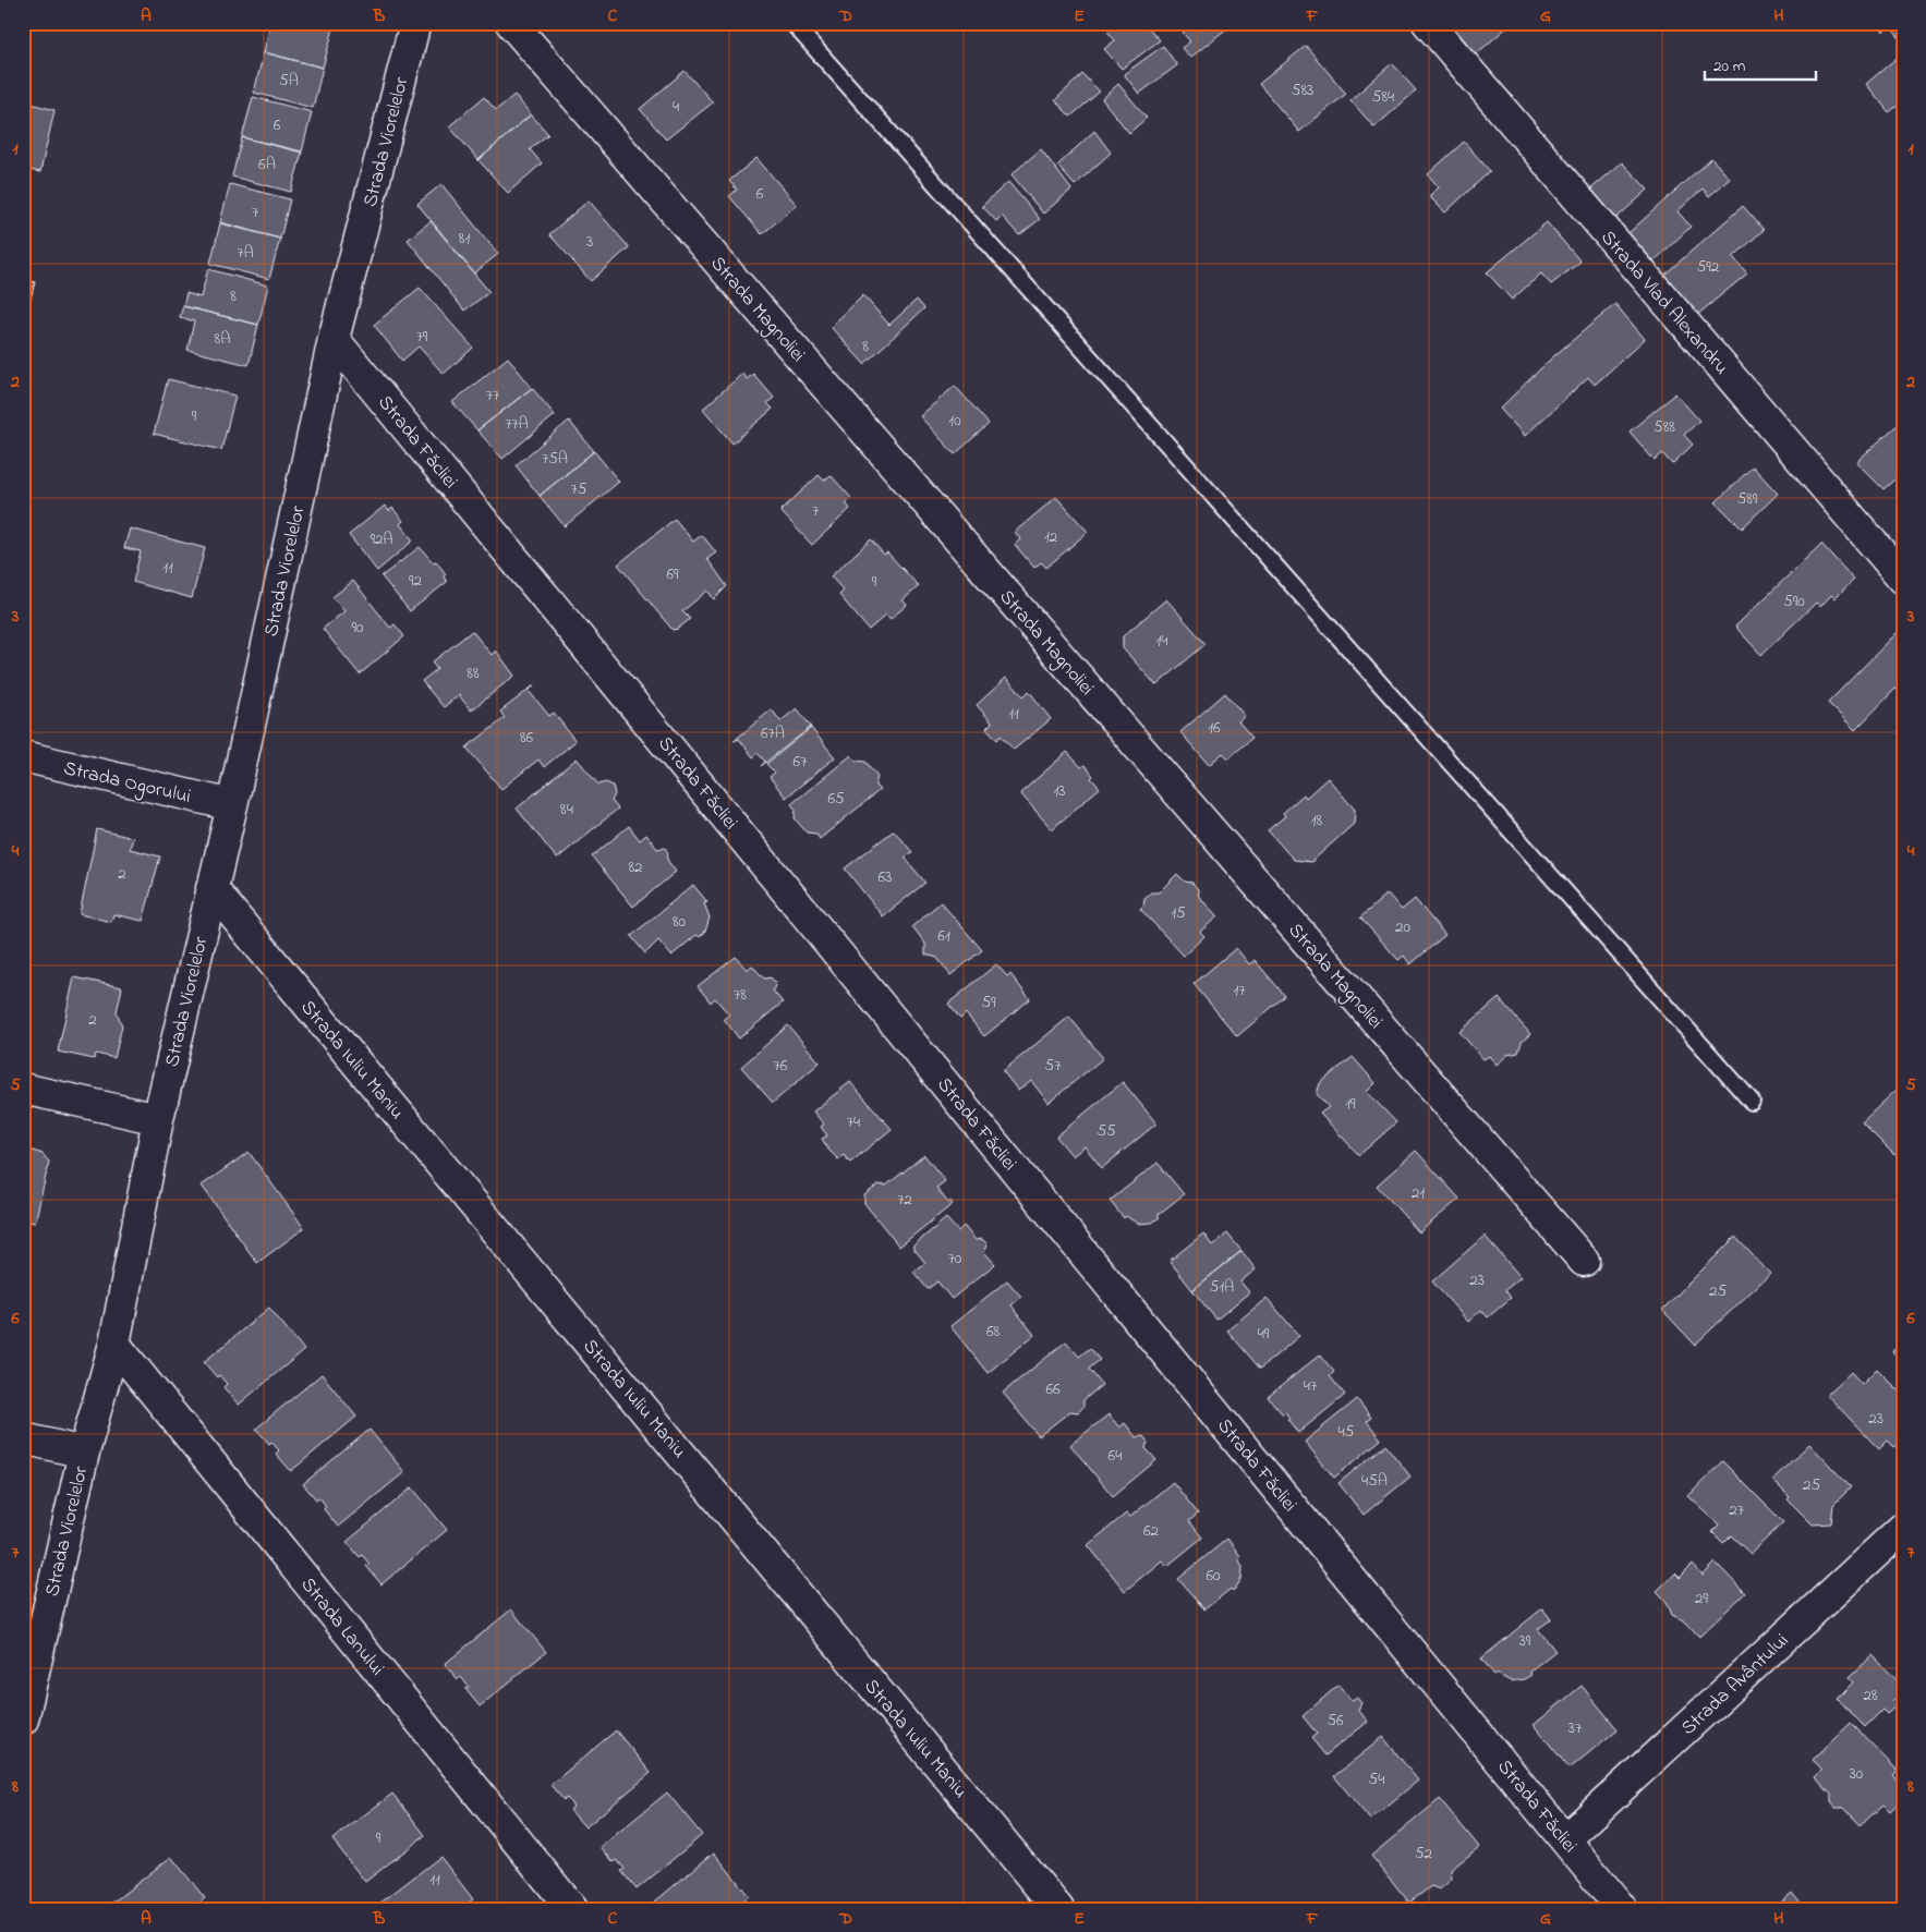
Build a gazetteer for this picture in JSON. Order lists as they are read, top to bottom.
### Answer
{
  "streets": {
    "street": [
      "Strada Viorelelor",
      "Strada Vlad Alexandru",
      "Strada Magnoliei",
      "Strada Făcliei",
      "Strada Ogorului",
      "Strada Iuliu Maniu",
      "Strada Lanului",
      "Strada Avântului"
    ]
  },
  "crossings": [
    ["Strada Viorelelor", "Strada Făcliei"],
    ["Strada Viorelelor", "Strada Ogorului"],
    ["Strada Viorelelor", "Strada Iuliu Maniu"],
    ["Strada Viorelelor", "Strada Lanului"],
    ["Strada Făcliei", "Strada Avântului"]
  ],
  "house_numbers": [
    "5A",
    "583",
    "584",
    "4",
    "6",
    "6A",
    "6",
    "7",
    "81",
    "3",
    "7A",
    "592",
    "8",
    "79",
    "8A",
    "8",
    "77",
    "9",
    "10",
    "77A",
    "588",
    "75A",
    "75",
    "589",
    "7",
    "12",
    "92A",
    "11",
    "69",
    "92",
    "9",
    "590",
    "90",
    "14",
    "88",
    "11",
    "16",
    "67A",
    "86",
    "67",
    "13",
    "65",
    "84",
    "18",
    "82",
    "2",
    "63",
    "15",
    "80",
    "20",
    "61",
    "17",
    "78",
    "59",
    "2",
    "76",
    "57",
    "19",
    "74",
    "55",
    "21",
    "72",
    "70",
    "23",
    "51A",
    "25",
    "68",
    "49",
    "47",
    "66",
    "23",
    "45",
    "64",
    "45A",
    "25",
    "27",
    "62",
    "60",
    "29",
    "39",
    "28",
    "56",
    "37",
    "30",
    "54",
    "9",
    "52",
    "11"
  ],
  "scale_bar": "20 m",
  "grid": {
    "columns": [
      "A",
      "B",
      "C",
      "D",
      "E",
      "F",
      "G",
      "H"
    ],
    "rows": [
      "1",
      "2",
      "3",
      "4",
      "5",
      "6",
      "7",
      "8"
    ]
  }
}
